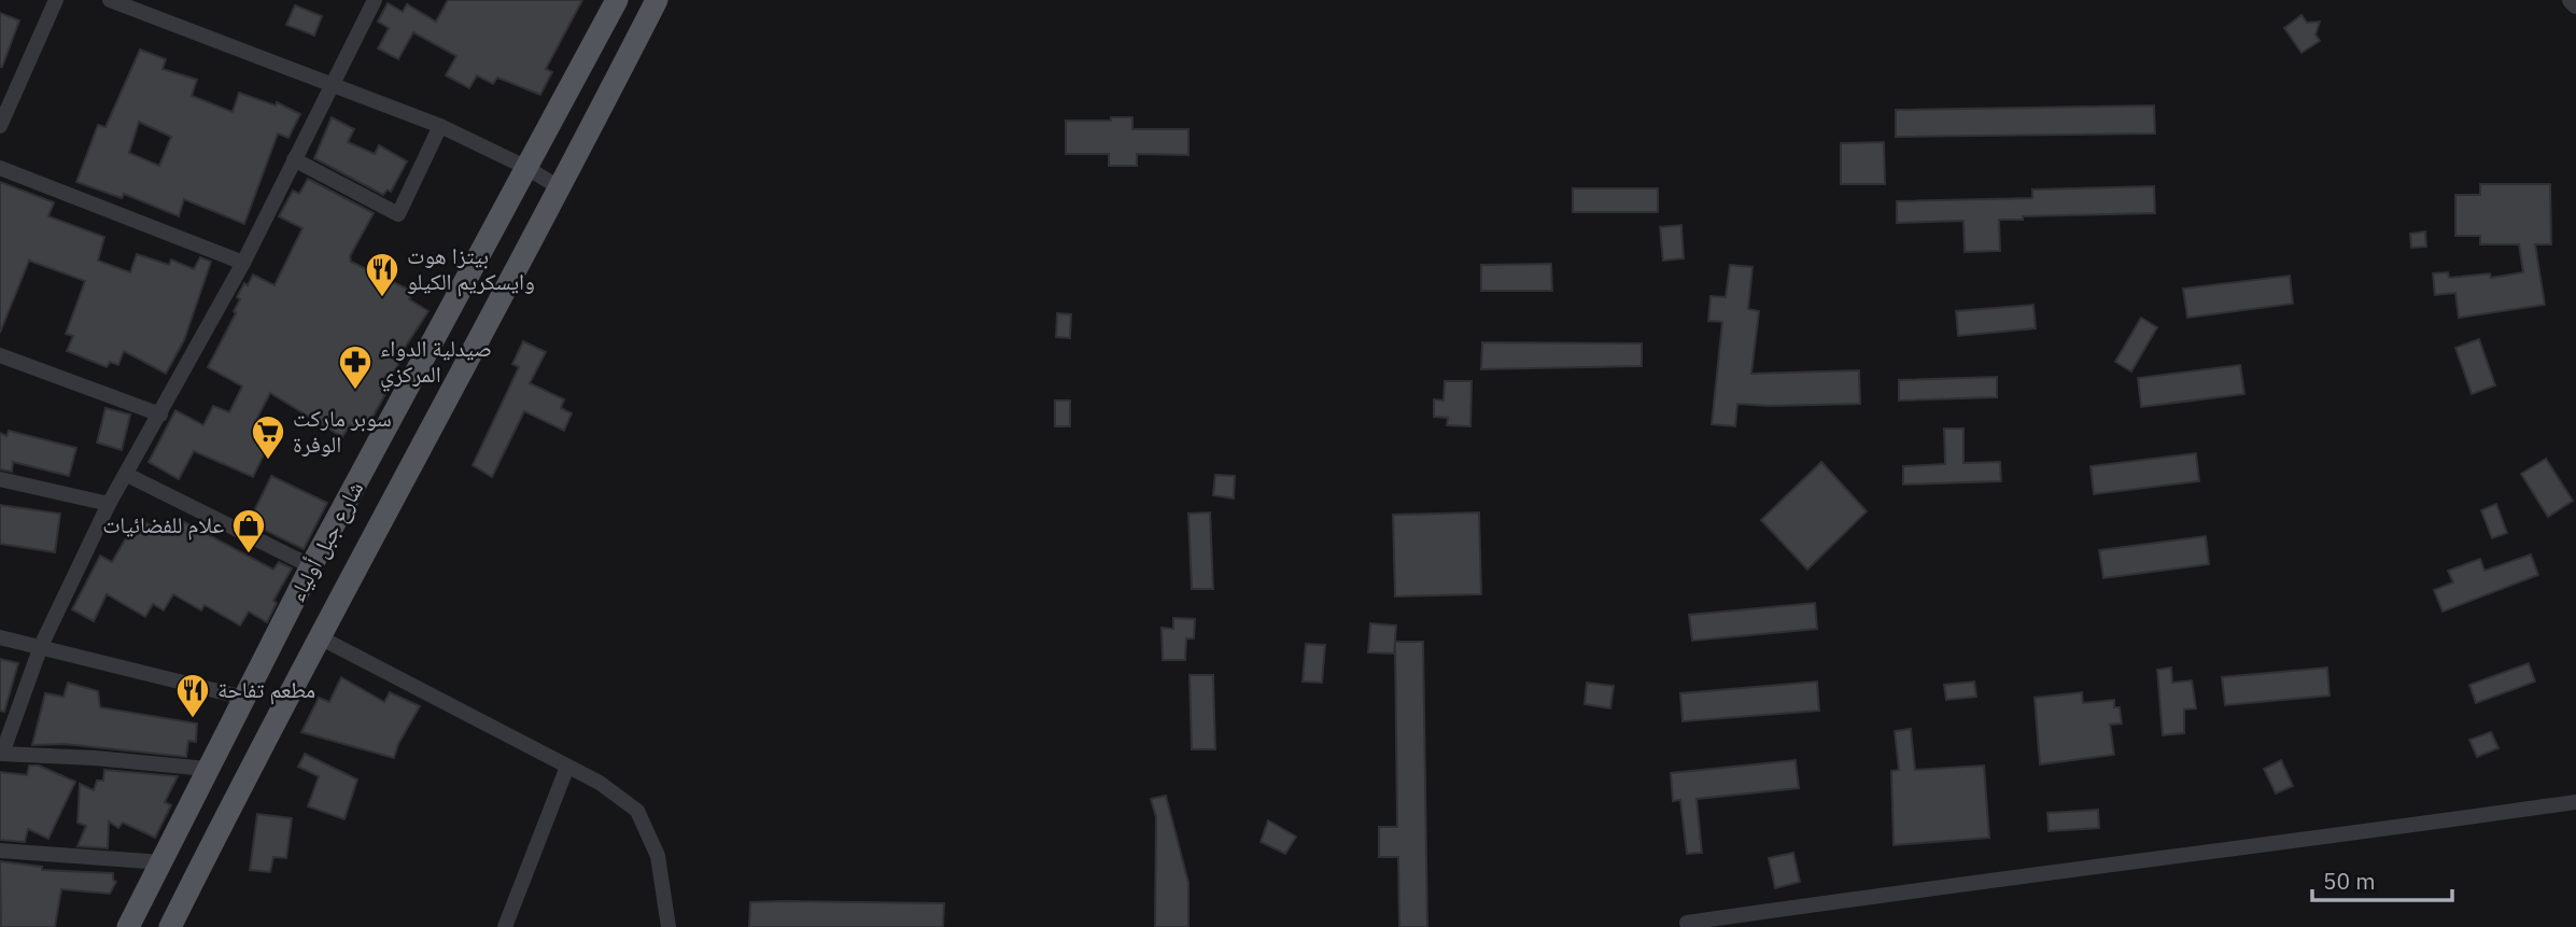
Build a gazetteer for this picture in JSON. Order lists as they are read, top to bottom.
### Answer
{
  "streets": {
    "main road": ["شارع جبل أولياء"]
  },
  "places": {
    "restaurant": ["بيتزا هوت وايسكريم الكيلو", "مطعم تفاحة"],
    "pharmacy": ["صيدلية الدواء المركزي"],
    "supermarket": ["سوبر ماركت الوفرة"],
    "shop": ["علام للفضائيات"]
  },
  "scale_bar": "50 m"
}
